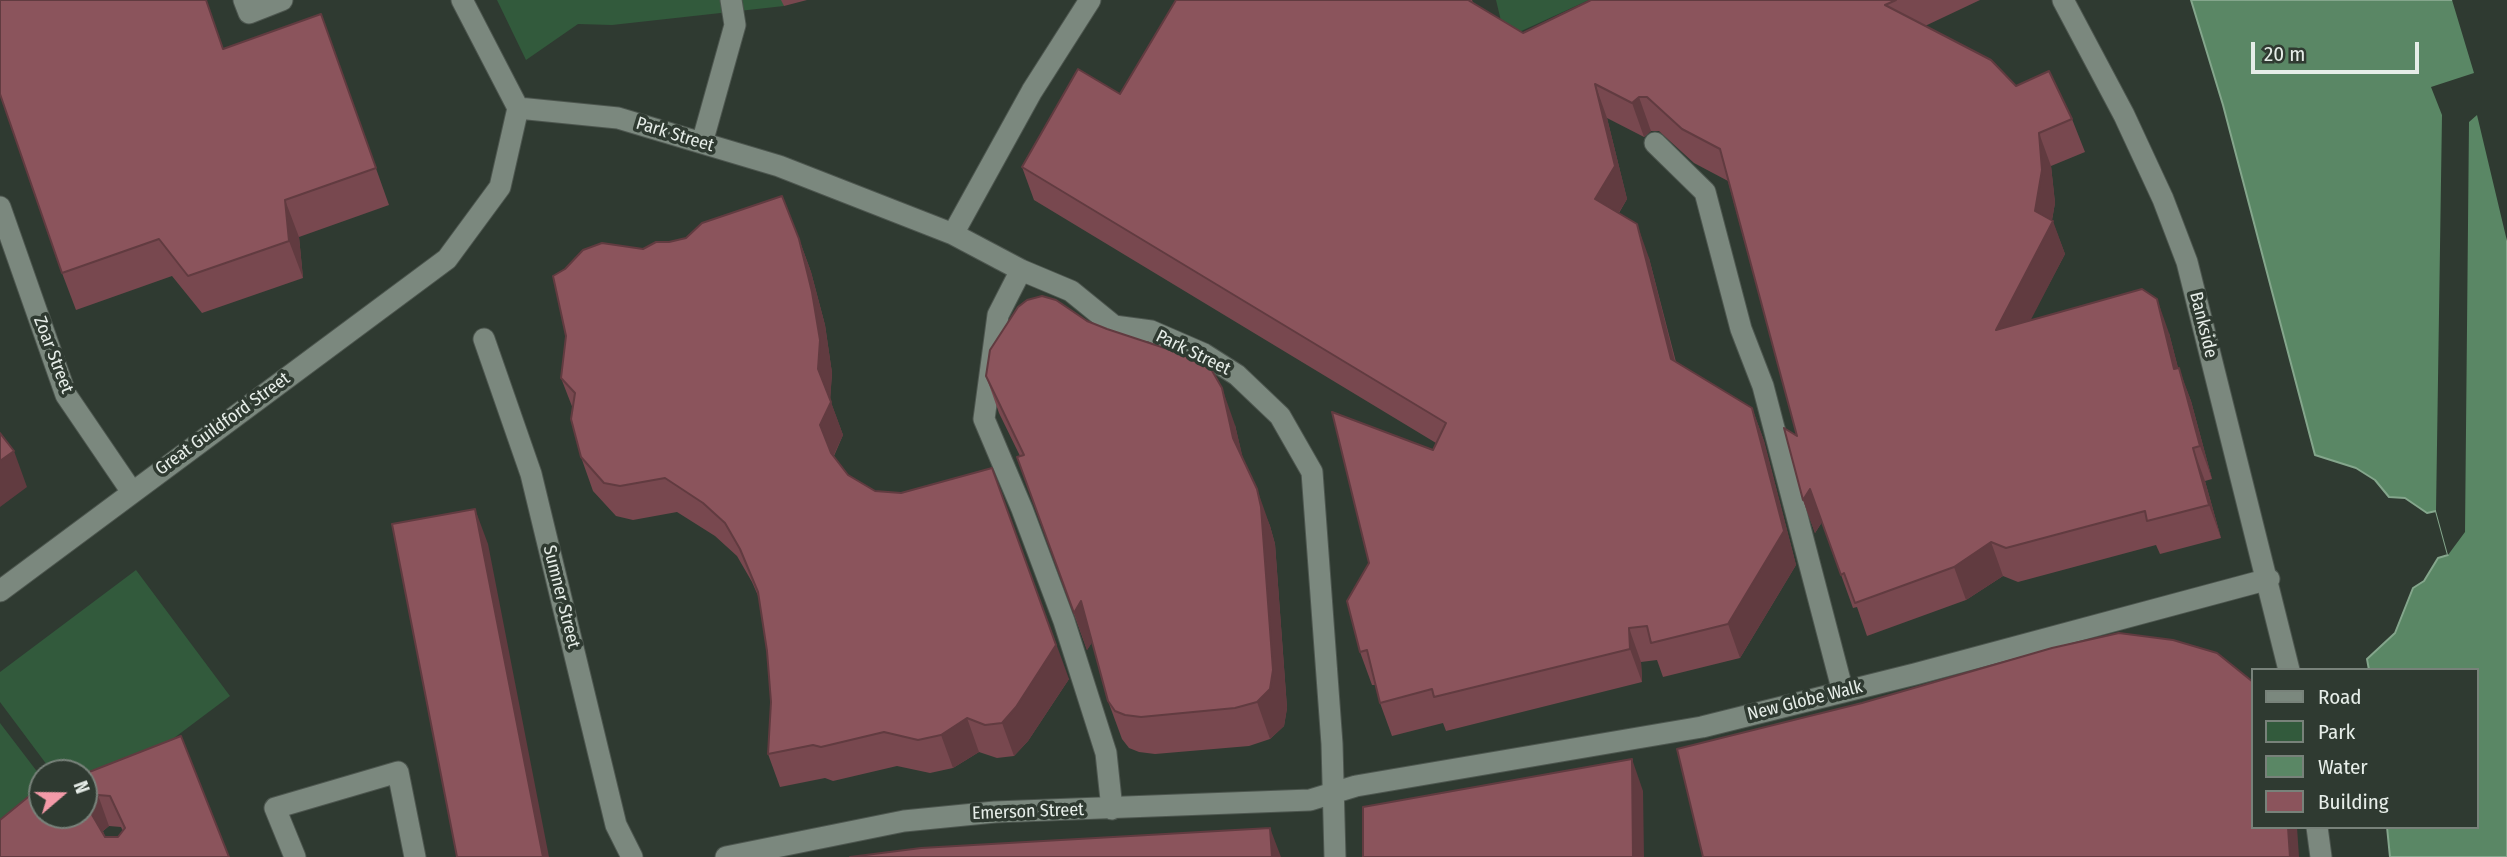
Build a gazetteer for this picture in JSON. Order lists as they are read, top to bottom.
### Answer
{
  "streets": {
    "street": [
      "Park Street",
      "Bankside",
      "Zoar Street",
      "Great Guildford Street",
      "Sumner Street",
      "New Globe Walk",
      "Emerson Street"
    ]
  },
  "crossings": [
    ["Park Street", "Great Guildford Street"],
    ["Park Street", "New Globe Walk"],
    ["Park Street", "Emerson Street"],
    ["Bankside", "New Globe Walk"],
    ["Zoar Street", "Great Guildford Street"],
    ["New Globe Walk", "Emerson Street"]
  ],
  "legend": [
    "Road",
    "Park",
    "Water",
    "Building"
  ],
  "scale_bar": "20 m",
  "north": "right"
}
